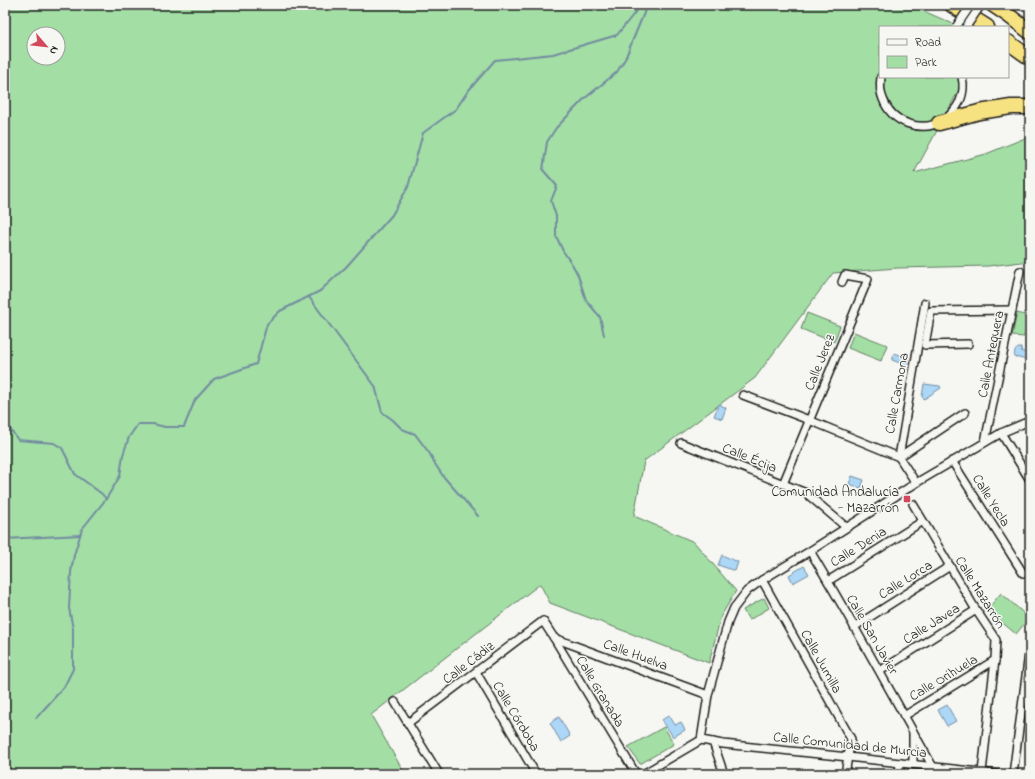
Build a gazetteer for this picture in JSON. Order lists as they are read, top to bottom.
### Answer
{
  "streets": {
    "street": [
      "Calle Antequera",
      "Calle Jerez",
      "Calle Carmona",
      "Calle Écija",
      "Calle Yecla",
      "Calle Denia",
      "Calle Lorca",
      "Calle Mazarrón",
      "Calle Javea",
      "Calle San Javier",
      "Calle Huelva",
      "Calle Jumilla",
      "Calle Cádiz",
      "Calle Orihuela",
      "Calle Granada",
      "Calle Córdoba",
      "Calle Comunidad de Murcia"
    ]
  },
  "crossings": [
    ["Calle Jerez", "Calle Écija"],
    ["Calle Denia", "Calle Mazarrón"],
    ["Calle Denia", "Calle San Javier"],
    ["Calle Lorca", "Calle Mazarrón"],
    ["Calle Lorca", "Calle San Javier"],
    ["Calle Mazarrón", "Calle Javea"],
    ["Calle Mazarrón", "Calle Orihuela"],
    ["Calle Mazarrón", "Calle Comunidad de Murcia"],
    ["Calle Javea", "Calle San Javier"],
    ["Calle San Javier", "Calle Orihuela"],
    ["Calle San Javier", "Calle Comunidad de Murcia"],
    ["Calle Huelva", "Calle Granada"],
    ["Calle Jumilla", "Calle Comunidad de Murcia"],
    ["Calle Cádiz", "Calle Granada"],
    ["Calle Cádiz", "Calle Córdoba"]
  ],
  "places": {
    "transit": ["Comunidad Andalucía - Mazarrón"]
  },
  "legend": ["Road", "Park"],
  "north": "bottom right"
}
